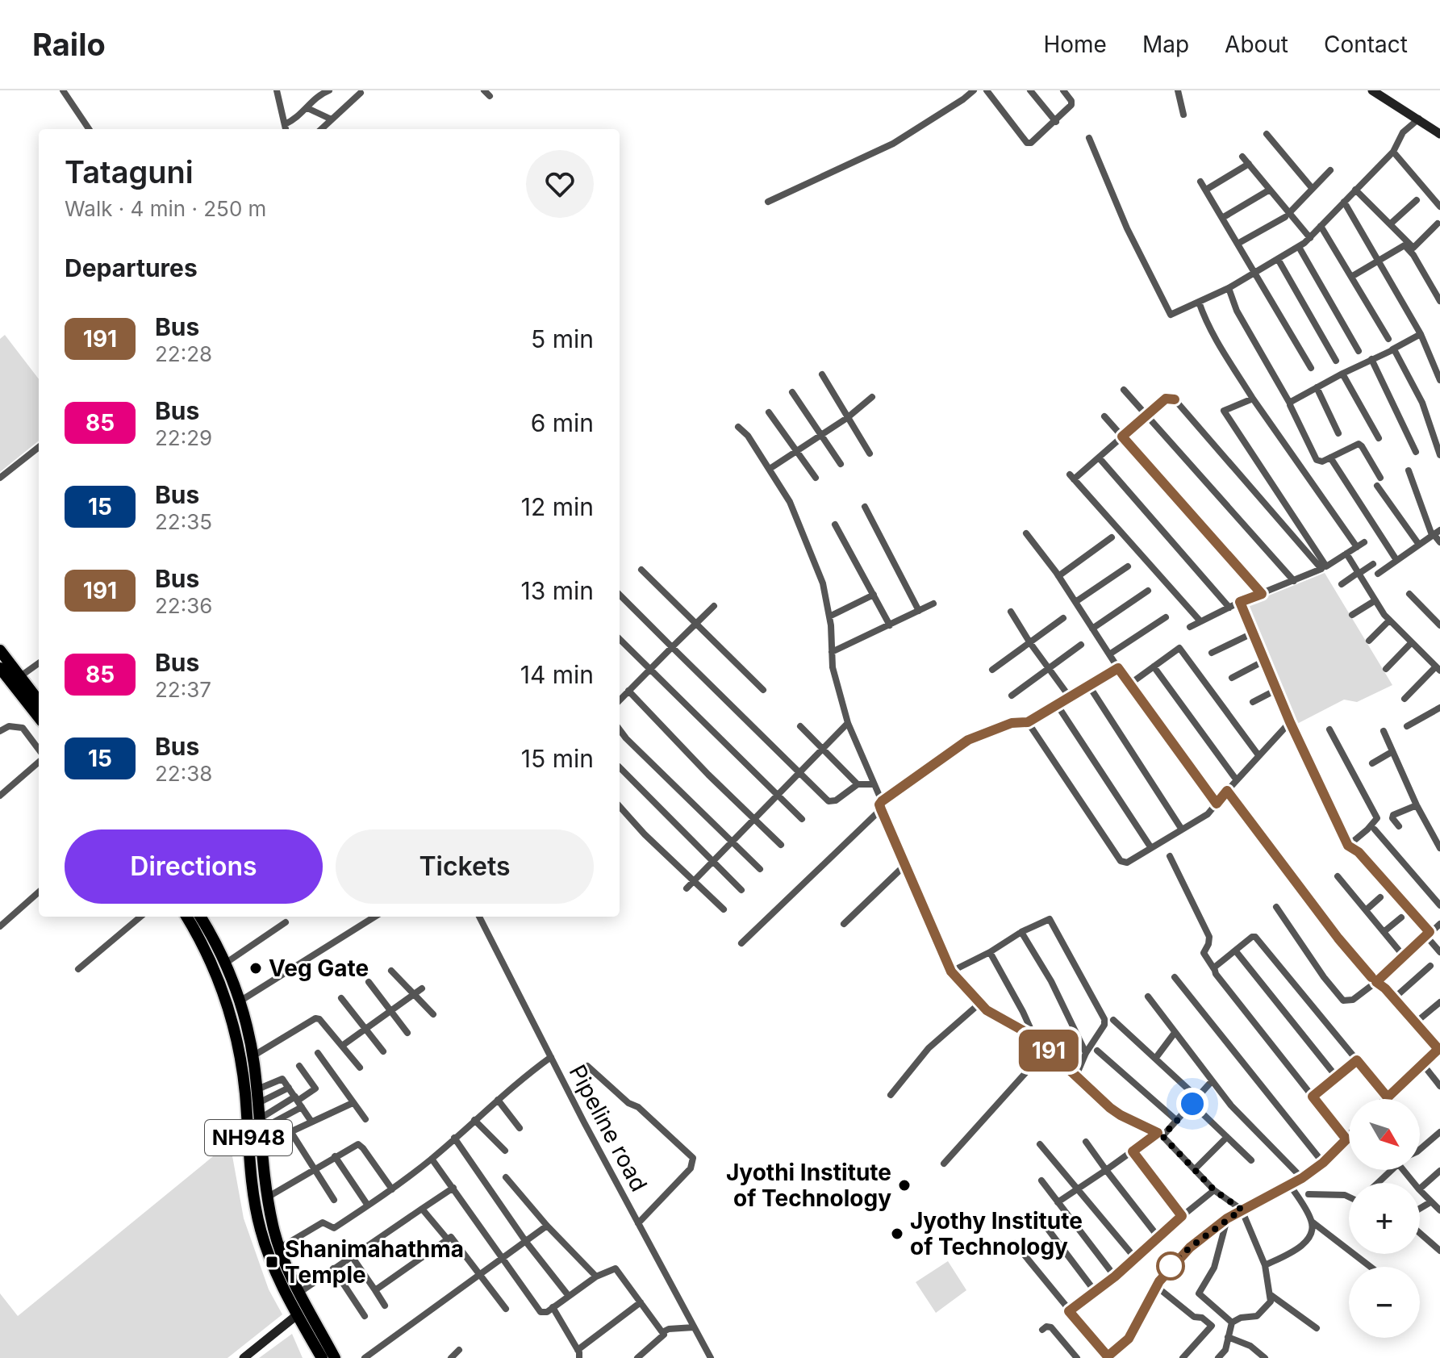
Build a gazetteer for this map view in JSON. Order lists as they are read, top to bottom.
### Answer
{
  "streets": {
    "highway": ["NH948"],
    "street": ["Pipeline road"]
  },
  "places": {
    "other": ["Veg Gate", "Jyothi Institute of Technology", "Jyothy Institute of Technology"],
    "transit": ["Shanimahathma Temple"]
  },
  "lines": ["bus line 191"],
  "north": "bottom right",
  "page": {
    "header": "Railo",
    "nav": [
      "Home",
      "Map",
      "About",
      "Contact"
    ],
    "on_map": "191",
    "heading": [
      ["Tataguni", "Walk · 4 min · 250 m"],
      "Departures"
    ],
    "list": [
      {
        "mark": "191",
        "name": "Bus",
        "note": "22:28",
        "value": "5 min"
      },
      {
        "mark": "85",
        "name": "Bus",
        "note": "22:29",
        "value": "6 min"
      },
      {
        "mark": "15",
        "name": "Bus",
        "note": "22:35",
        "value": "12 min"
      },
      {
        "mark": "191",
        "name": "Bus",
        "note": "22:36",
        "value": "13 min"
      },
      {
        "mark": "85",
        "name": "Bus",
        "note": "22:37",
        "value": "14 min"
      },
      {
        "mark": "15",
        "name": "Bus",
        "note": "22:38",
        "value": "15 min"
      }
    ],
    "buttons": ["Directions", "Tickets"],
    "map_buttons": ["+", "−"]
  }
}
